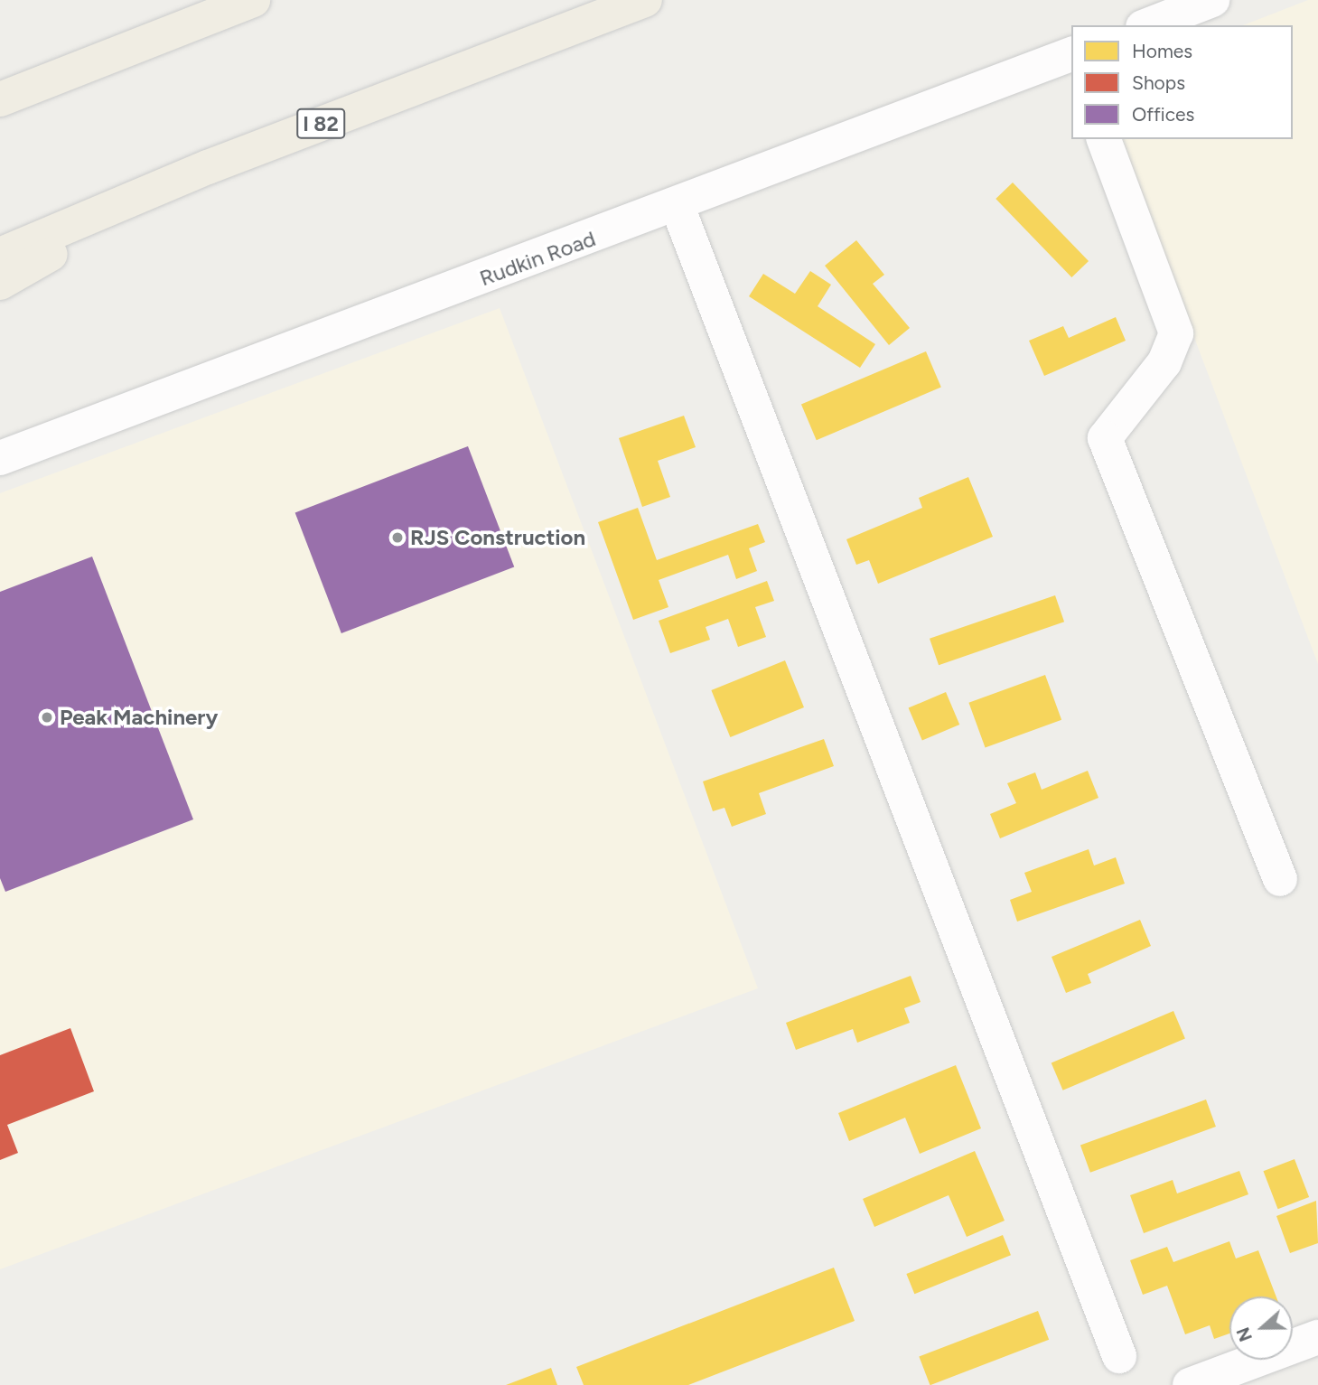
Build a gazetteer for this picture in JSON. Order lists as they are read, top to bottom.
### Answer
{
  "streets": {
    "highway": ["I 82"],
    "street": ["Rudkin Road"]
  },
  "places": ["RJS Construction", "Peak Machinery"],
  "legend": ["Homes", "Shops", "Offices"],
  "north": "left"
}
